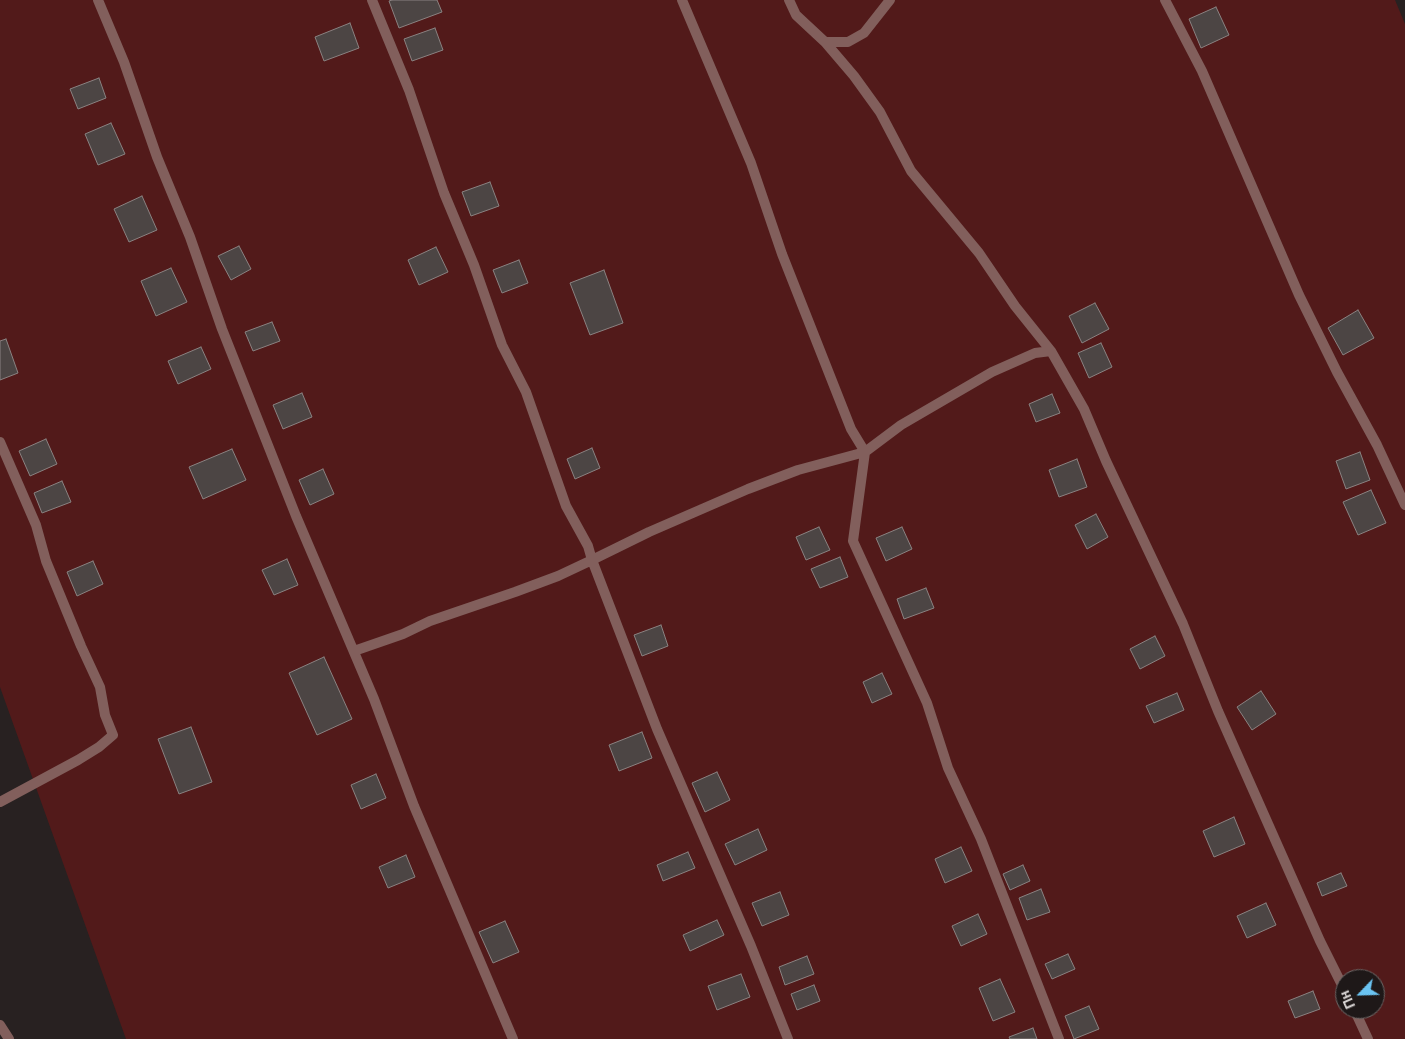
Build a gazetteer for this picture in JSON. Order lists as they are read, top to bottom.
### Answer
{
  "north": "bottom left"
}
